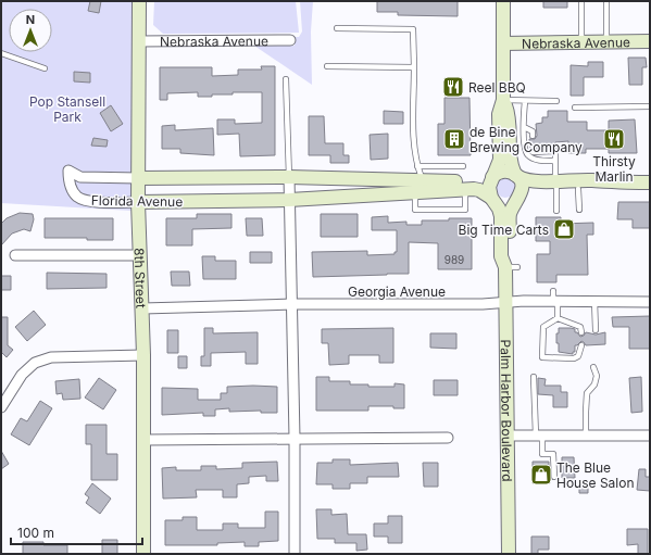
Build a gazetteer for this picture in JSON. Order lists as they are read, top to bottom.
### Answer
{
  "streets": {
    "street": [
      "Nebraska Avenue",
      "Florida Avenue",
      "8th Street",
      "Georgia Avenue",
      "Palm Harbor Boulevard"
    ]
  },
  "crossings": [
    ["Nebraska Avenue", "8th Street"],
    ["Florida Avenue", "8th Street"],
    ["Florida Avenue", "Palm Harbor Boulevard"],
    ["8th Street", "Georgia Avenue"],
    ["Georgia Avenue", "Palm Harbor Boulevard"]
  ],
  "parks": ["Pop Stansell Park"],
  "places": {
    "restaurant": ["Reel BBQ", "Thirsty Marlin"],
    "building": ["de Bine Brewing Company"],
    "shop": ["Big Time Carts", "The Blue House Salon"]
  },
  "house_numbers": ["989"],
  "scale_bar": "100 m",
  "north": "top"
}
